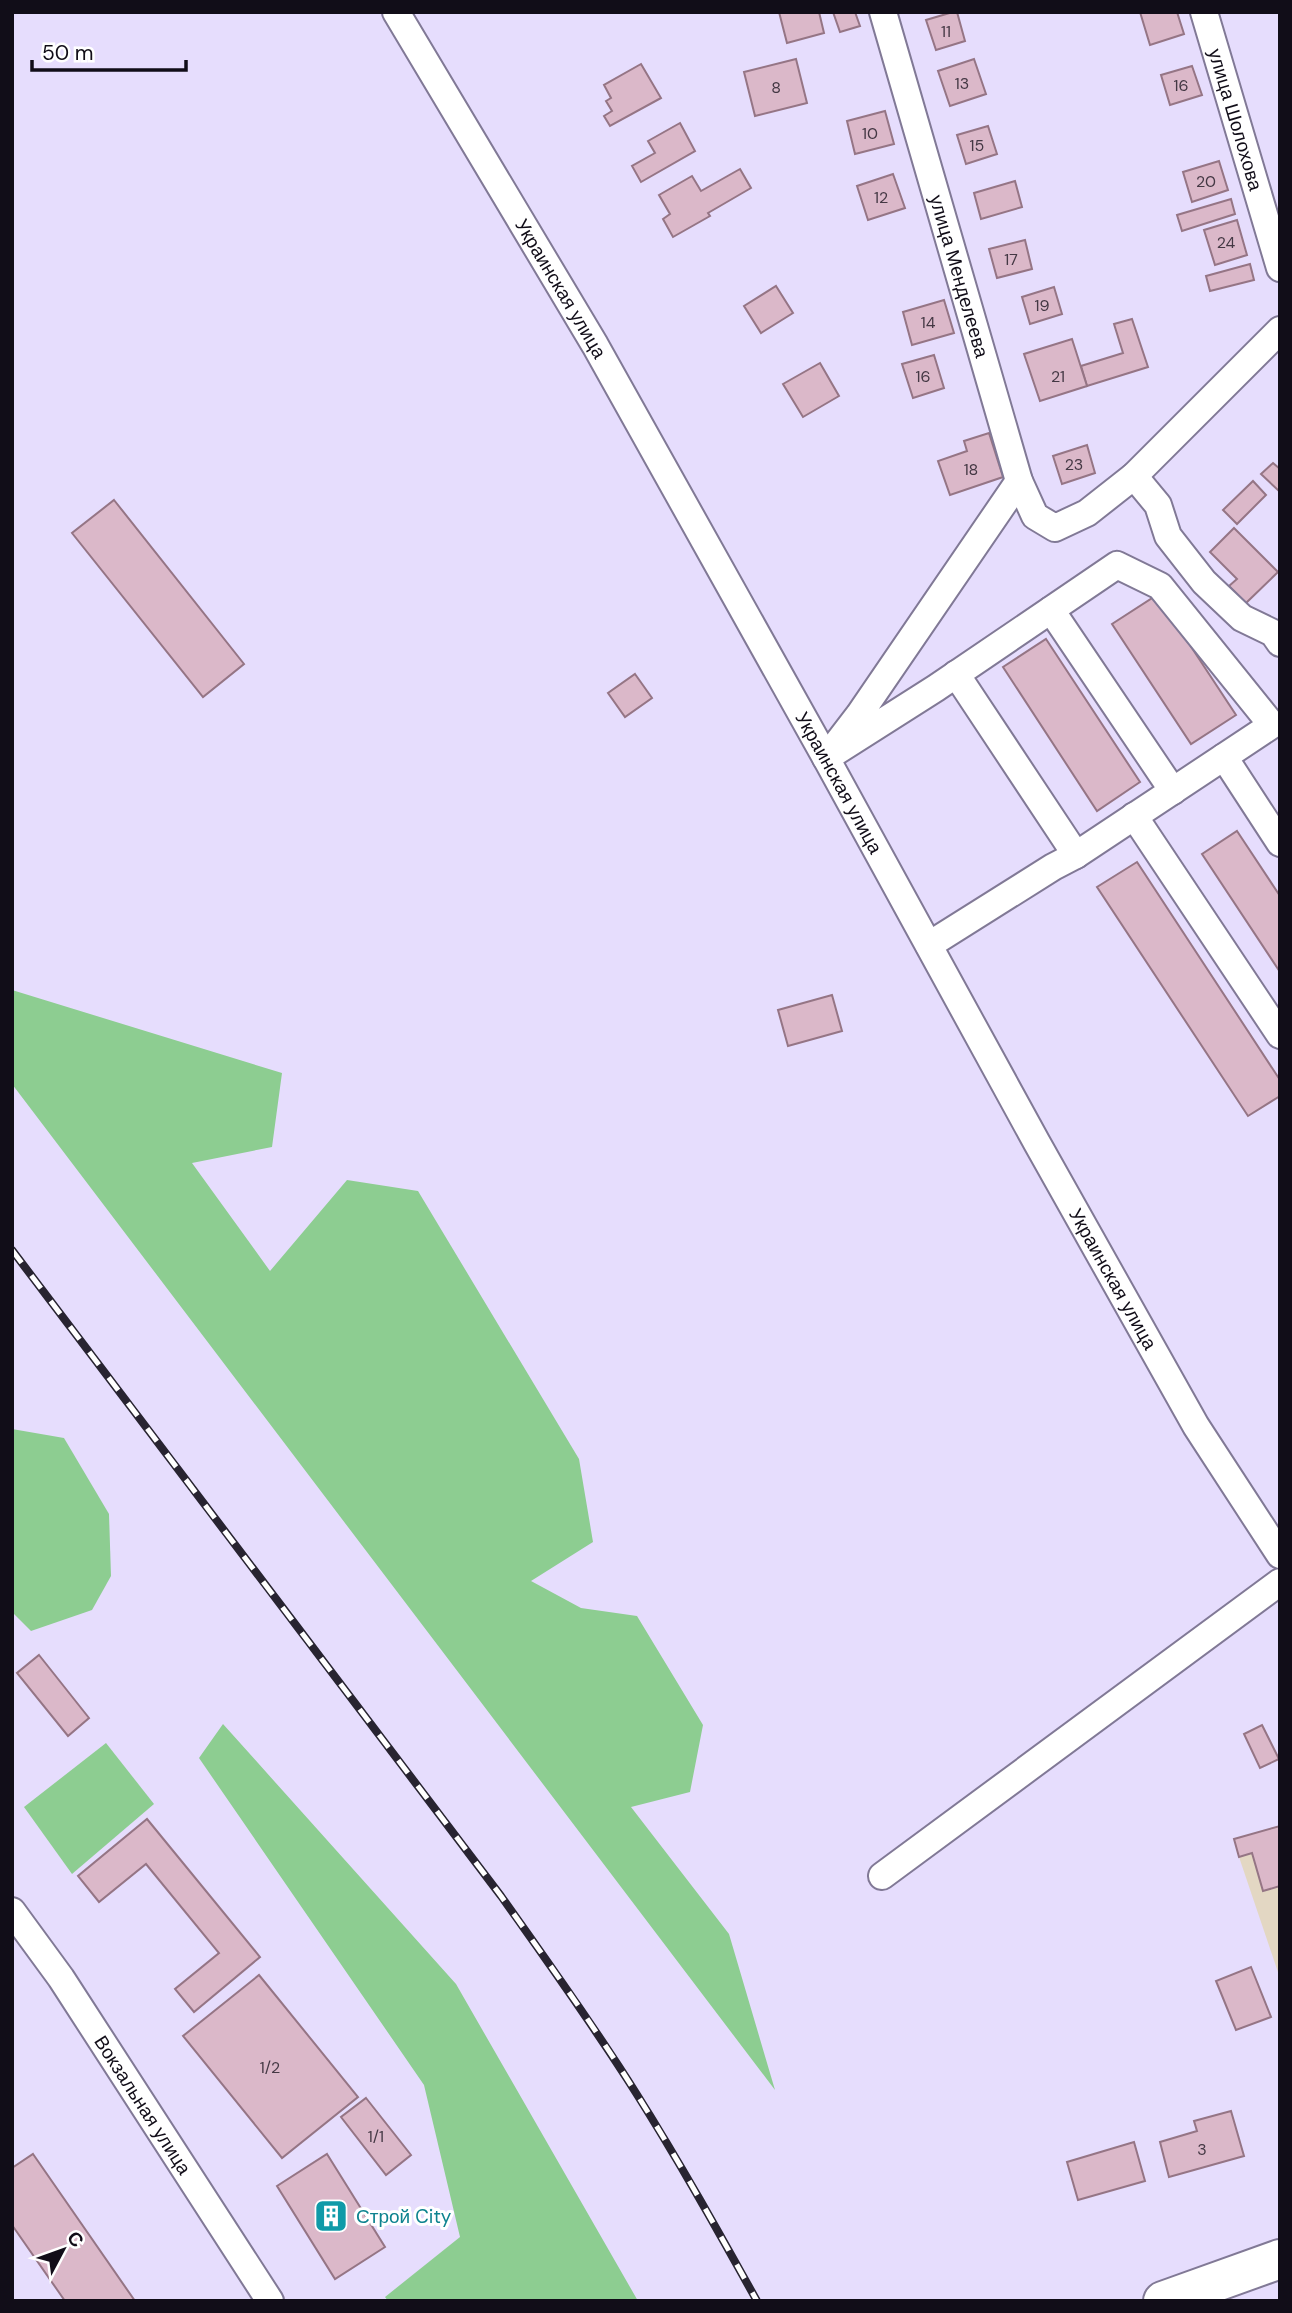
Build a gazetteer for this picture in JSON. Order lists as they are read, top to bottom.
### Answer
{
  "streets": {
    "street": [
      "улица Шолохова",
      "улица Менделеева",
      "Украинская улица",
      "Вокзальная улица"
    ]
  },
  "places": {
    "building": ["Строй City"]
  },
  "house_numbers": [
    "11",
    "13",
    "16",
    "8",
    "10",
    "15",
    "20",
    "12",
    "24",
    "17",
    "19",
    "14",
    "16",
    "21",
    "23",
    "18",
    "1/2",
    "1/1",
    "3"
  ],
  "scale_bar": "50 m",
  "north": "top right"
}
